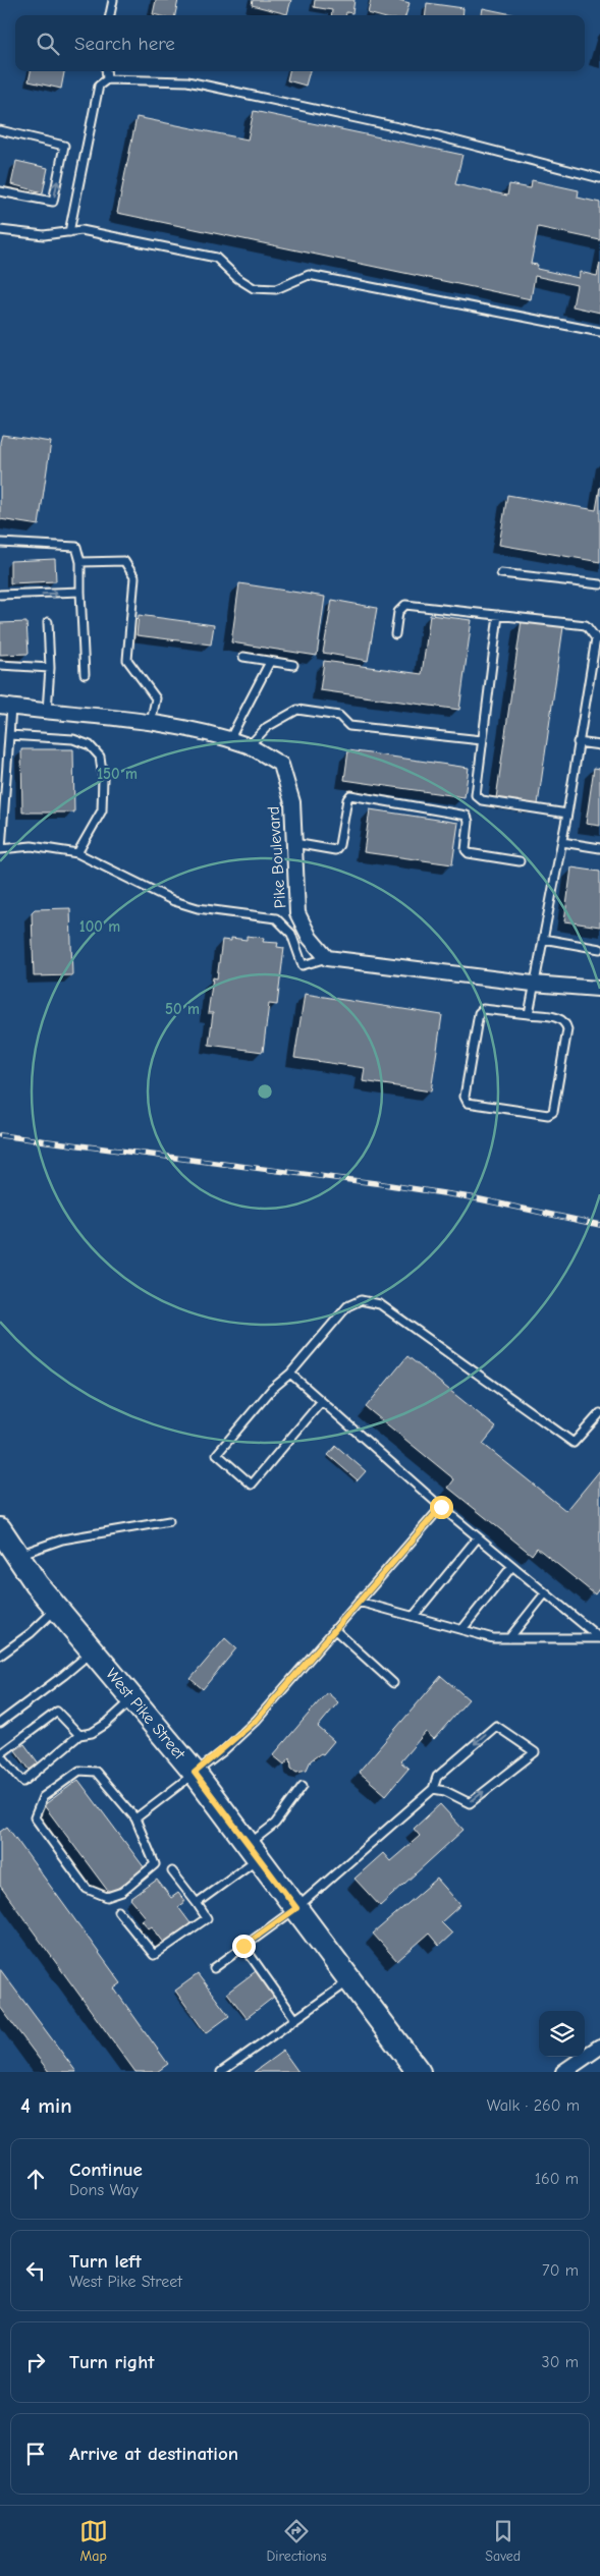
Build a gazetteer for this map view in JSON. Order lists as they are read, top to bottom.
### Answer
{
  "streets": {
    "main road": ["West Pike Street"],
    "street": ["Pike Boulevard"]
  },
  "page": {
    "search": "Search here",
    "heading": ["4 min", "Walk · 260 m"],
    "list": [
      ["Continue", "Dons Way", "160 m"],
      ["Turn left", "West Pike Street", "70 m"],
      ["Turn right", "30 m"],
      "Arrive at destination"
    ],
    "nav": ["Map", "Directions", "Saved"]
  },
  "rings": ["150 m", "100 m", "50 m"]
}
